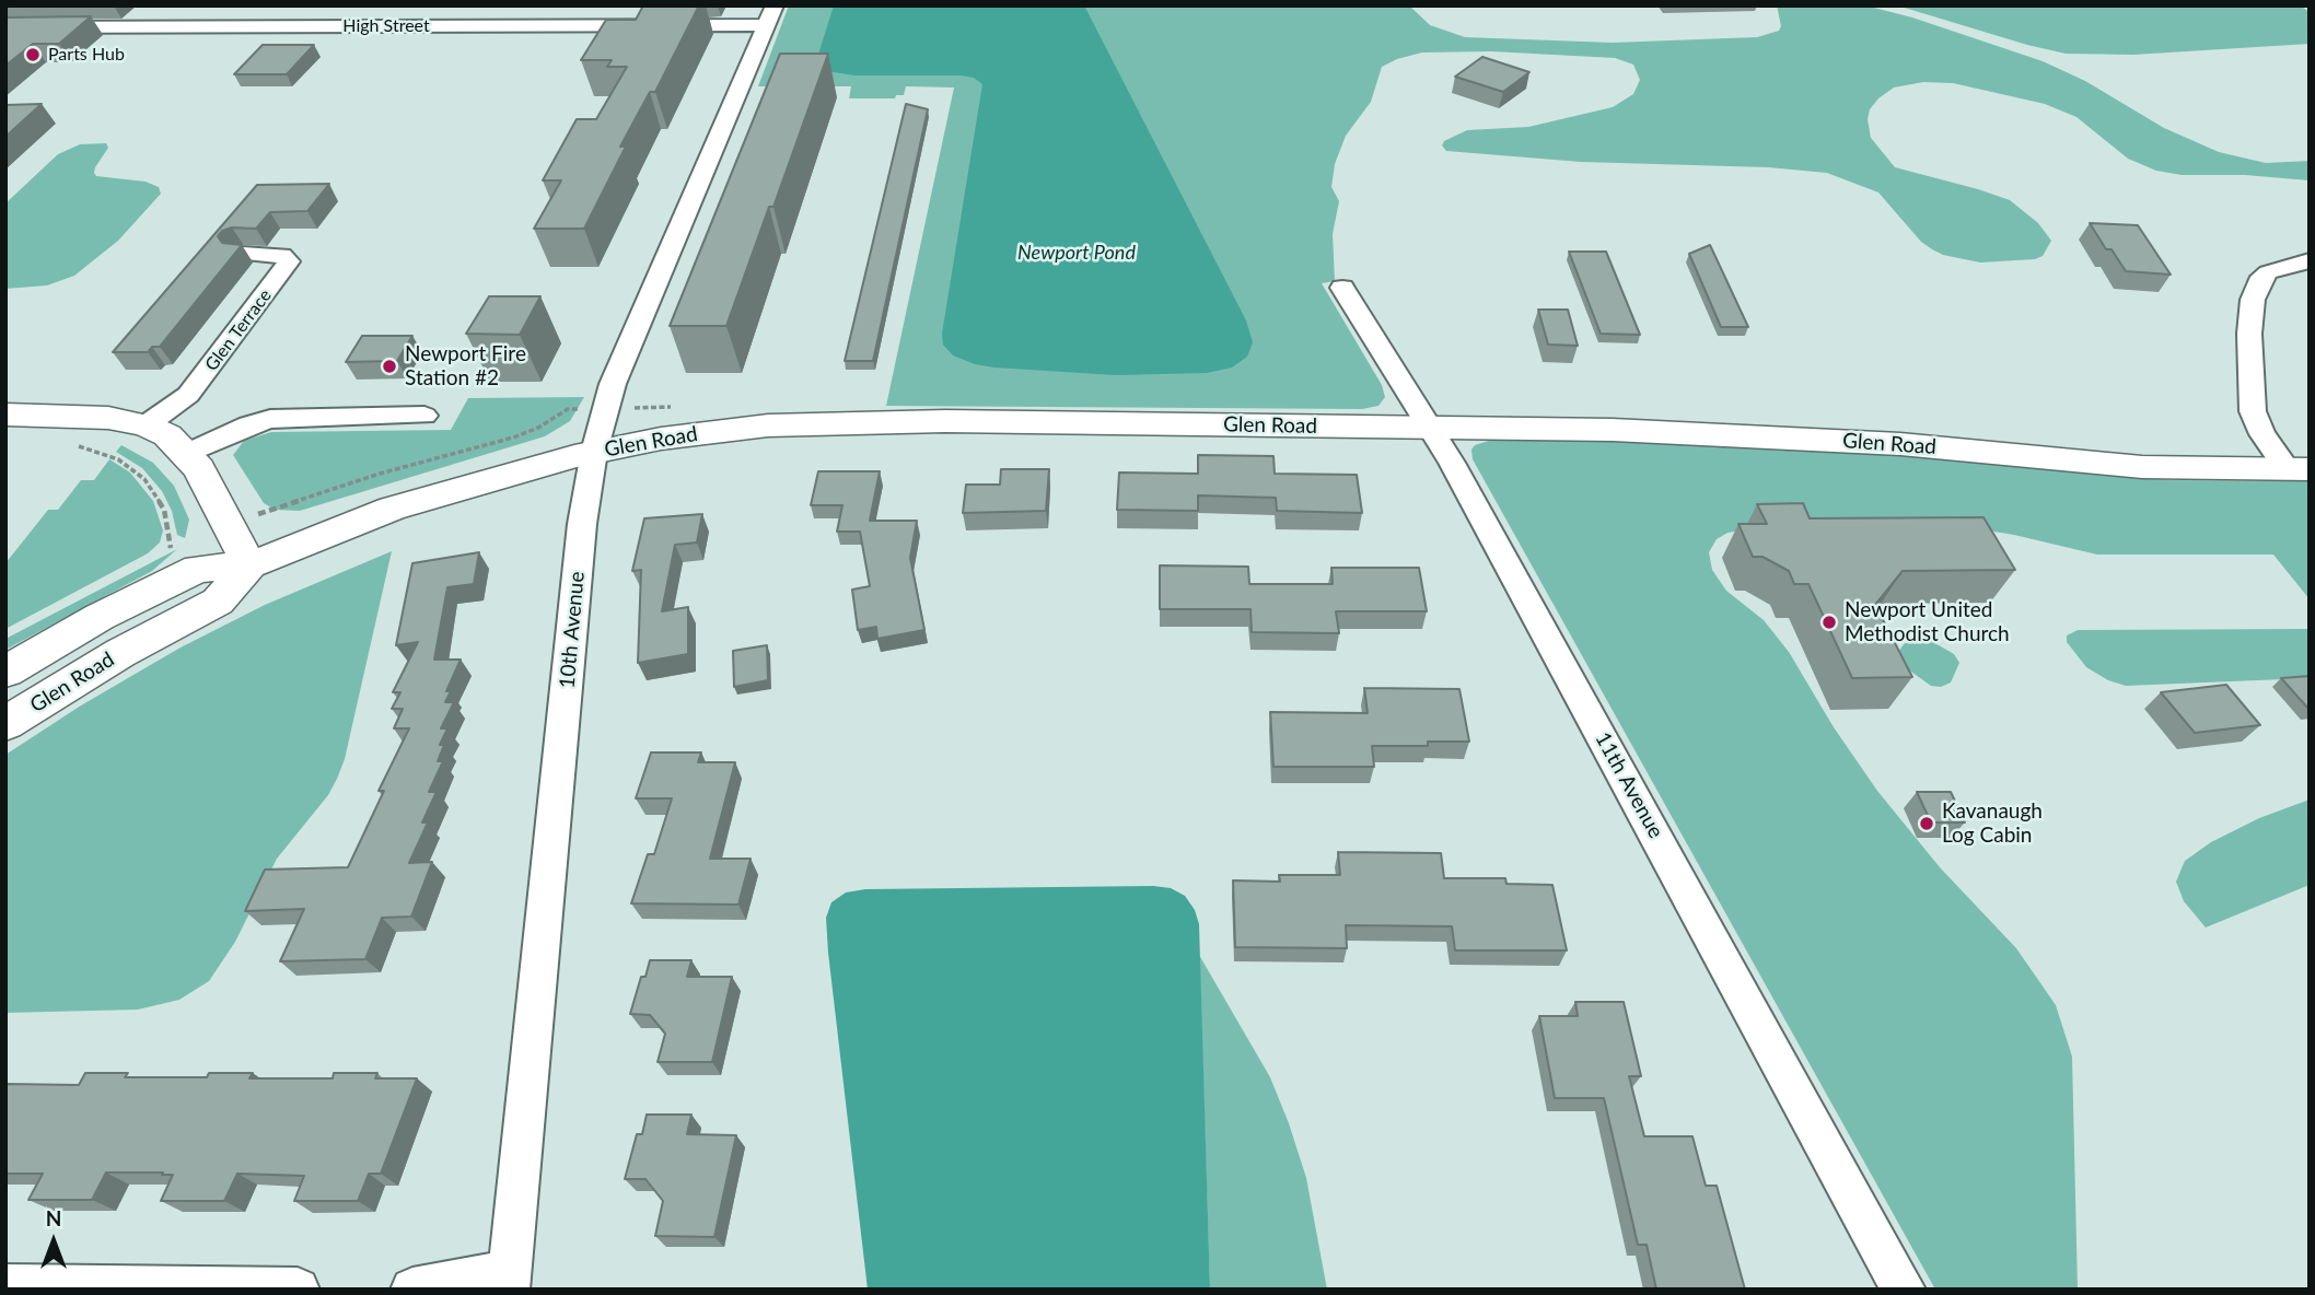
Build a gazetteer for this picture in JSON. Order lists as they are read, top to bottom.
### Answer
{
  "streets": {
    "street": [
      "High Street",
      "Glen Terrace",
      "Glen Road",
      "10th Avenue",
      "11th Avenue"
    ]
  },
  "crossings": [
    ["High Street", "10th Avenue"],
    ["Glen Road", "10th Avenue"],
    ["Glen Road", "11th Avenue"]
  ],
  "water": ["Newport Pond"],
  "places": [
    "Parts Hub",
    "Newport Fire Station #2",
    "Newport United Methodist Church",
    "Kavanaugh Log Cabin"
  ],
  "north": "top"
}
